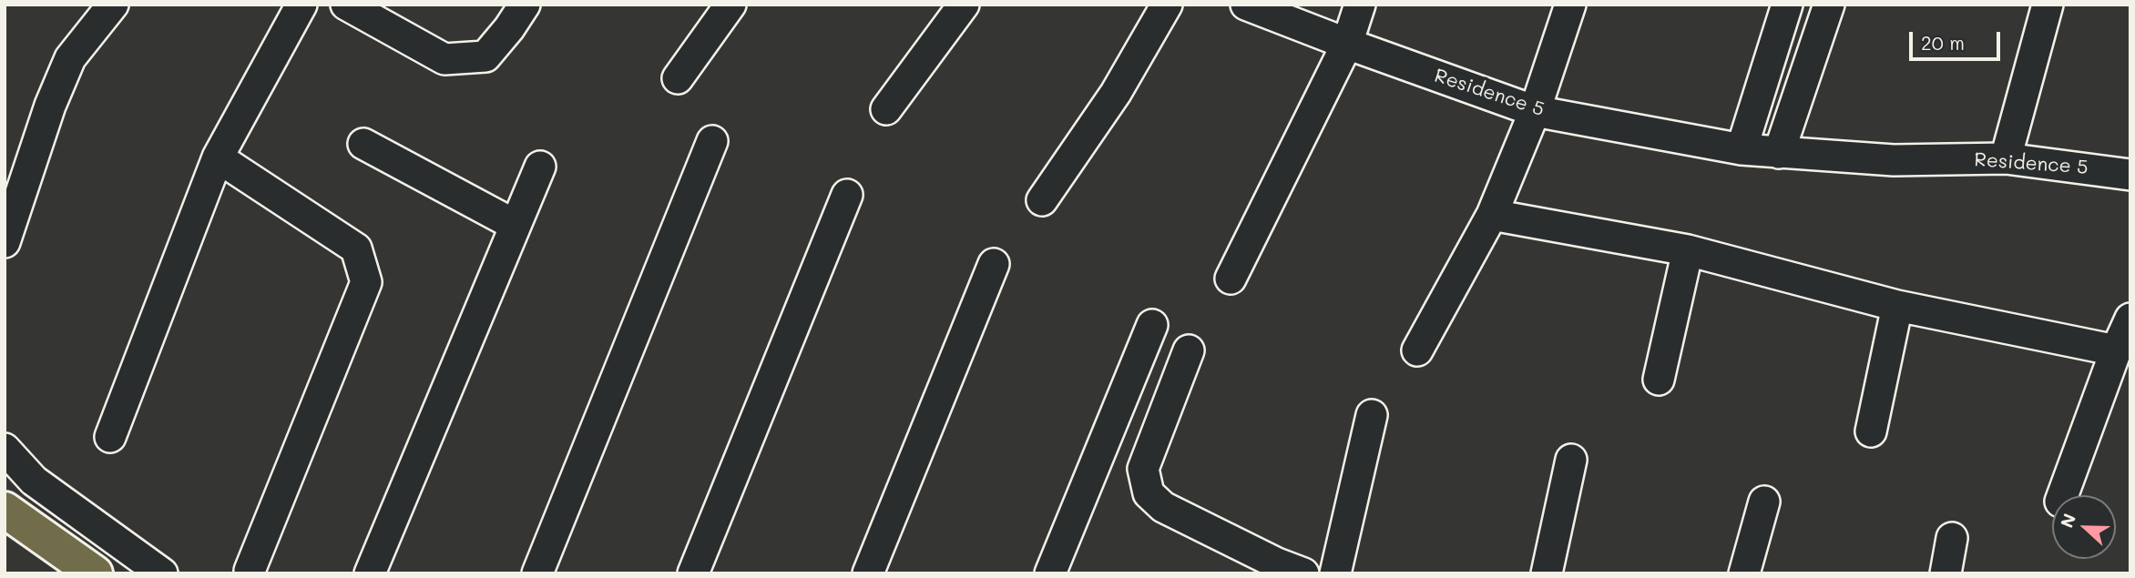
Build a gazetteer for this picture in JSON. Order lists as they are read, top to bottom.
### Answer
{
  "streets": {
    "street": ["Residence 5"]
  },
  "scale_bar": "20 m",
  "north": "left"
}
